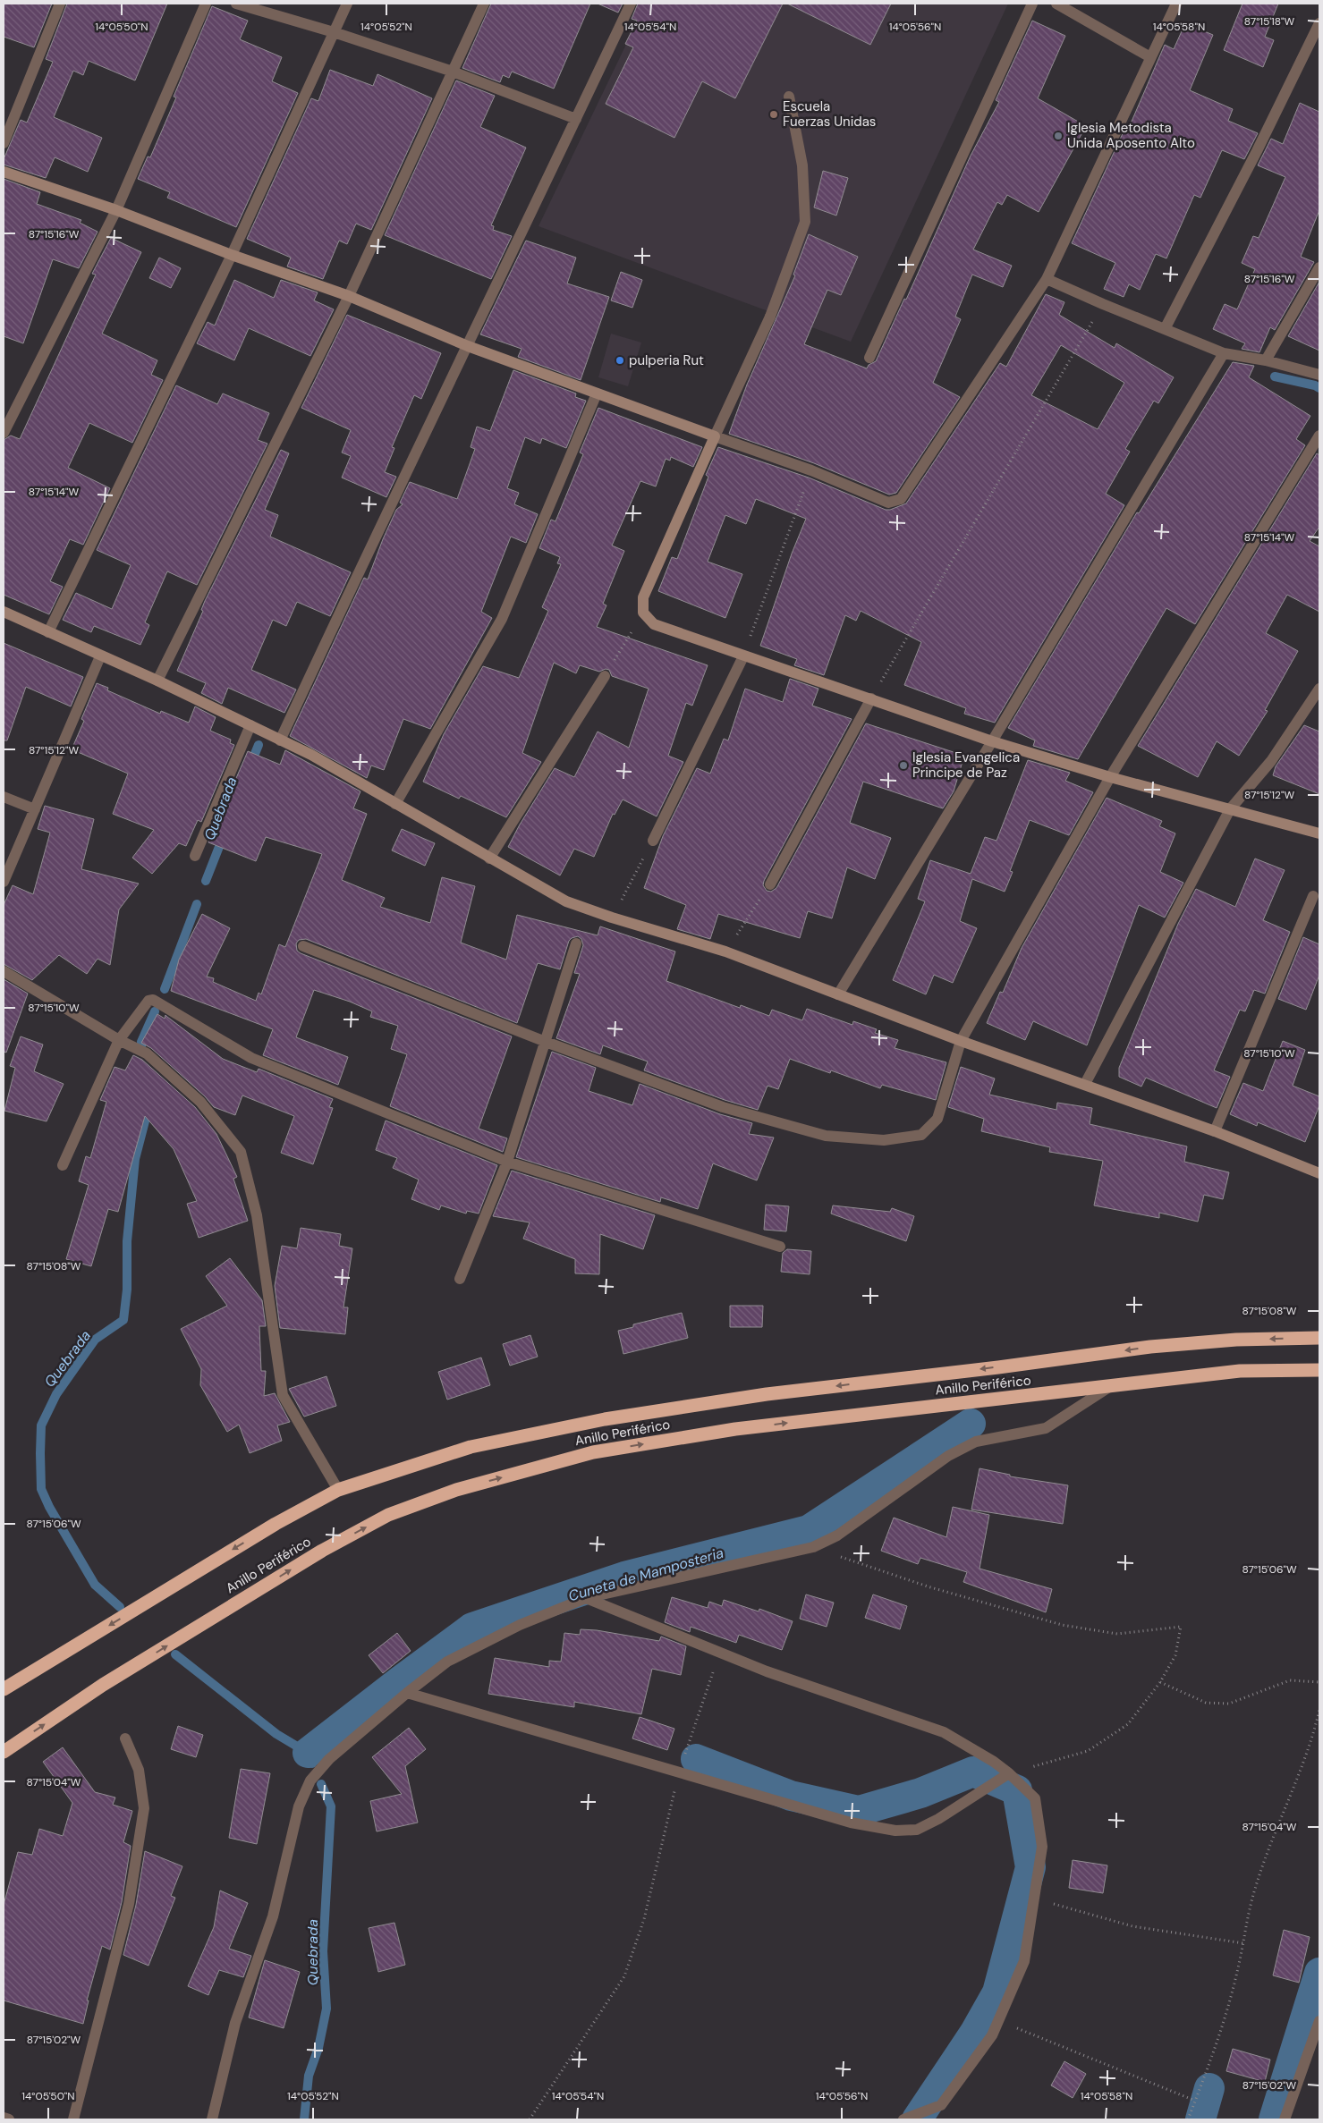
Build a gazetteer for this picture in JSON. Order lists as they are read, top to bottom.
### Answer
{
  "streets": {
    "highway": ["Anillo Periférico"]
  },
  "water": ["Quebrada", "Cuneta de Mamposteria"],
  "places": [
    "Escuela Fuerzas Unidas",
    "Iglesia Metodista Unida Aposento Alto",
    "pulperia Rut",
    "Iglesia Evangelica Principe de Paz"
  ],
  "coordinates": [
    "87°15'18\"W",
    "14°05'50\"N",
    "14°05'52\"N",
    "14°05'54\"N",
    "14°05'56\"N",
    "14°05'58\"N",
    "87°15'16\"W",
    "87°15'14\"W",
    "87°15'12\"W",
    "87°15'10\"W",
    "87°15'08\"W",
    "87°15'06\"W",
    "87°15'04\"W",
    "87°15'02\"W"
  ]
}
